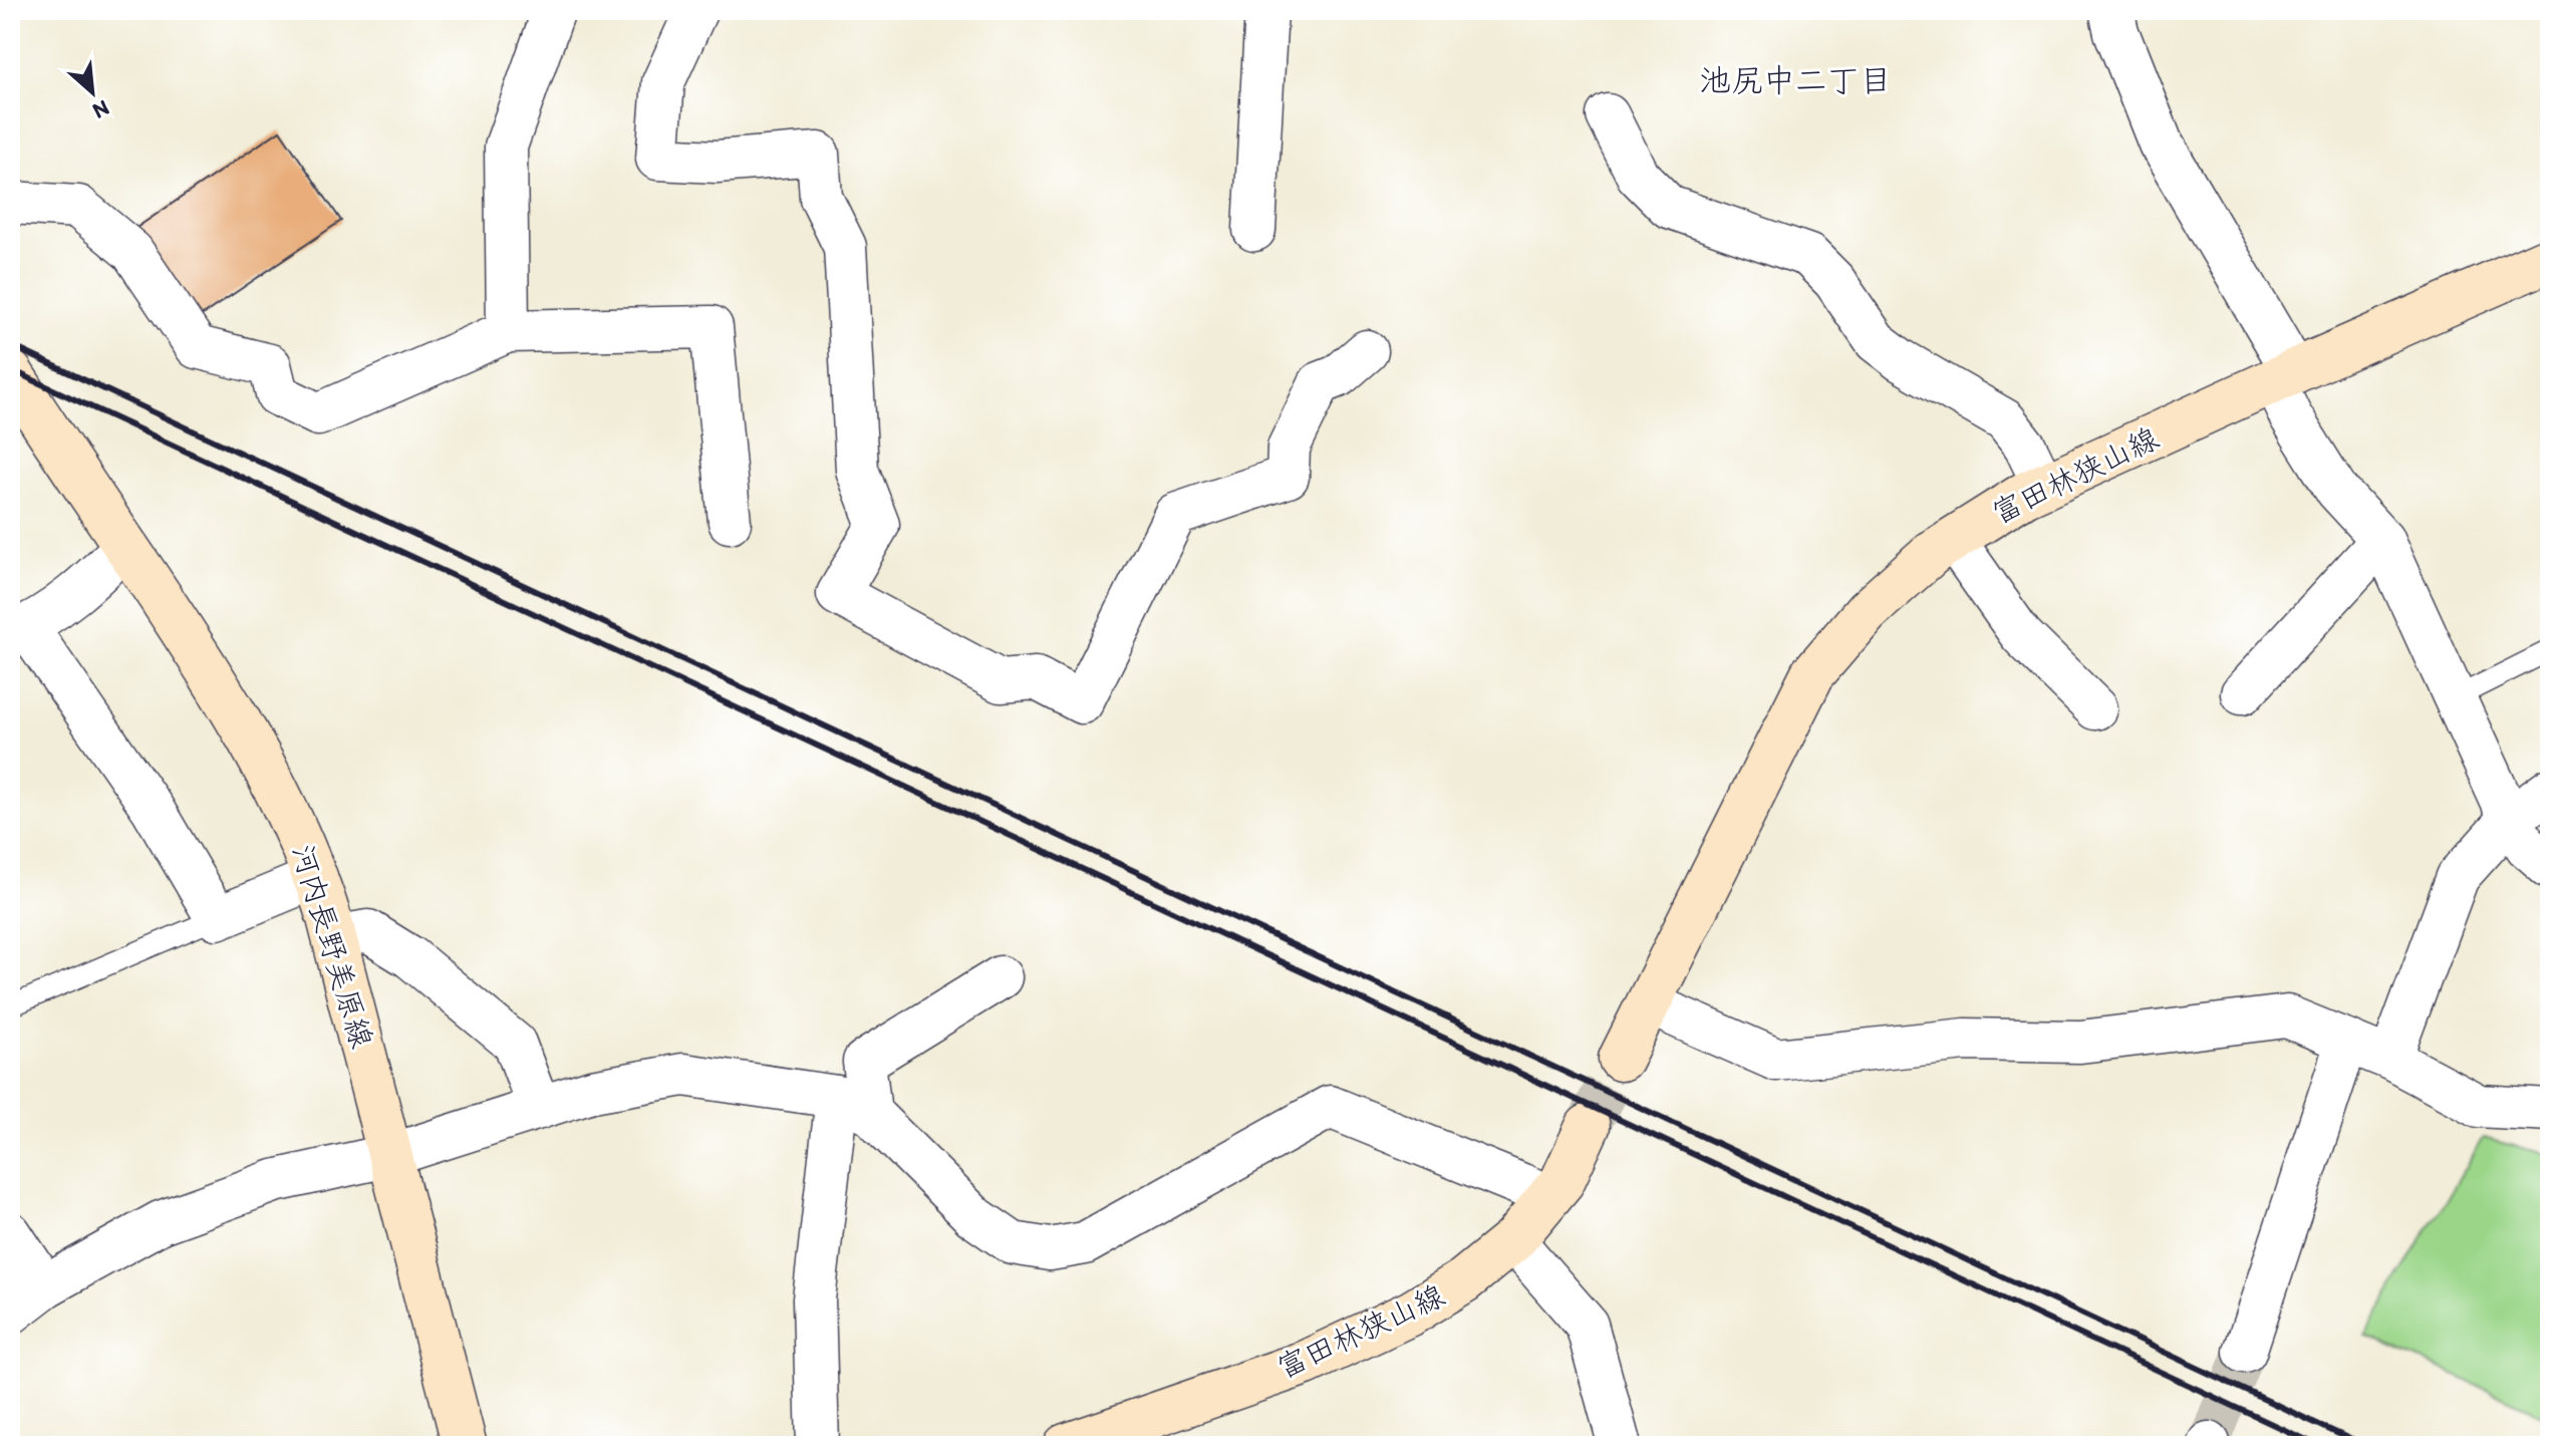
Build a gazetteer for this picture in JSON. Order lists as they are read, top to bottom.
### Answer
{
  "streets": {
    "main road": ["富田林狭山線", "河内長野美原線"]
  },
  "districts": ["池尻中二丁目"],
  "north": "bottom right"
}
